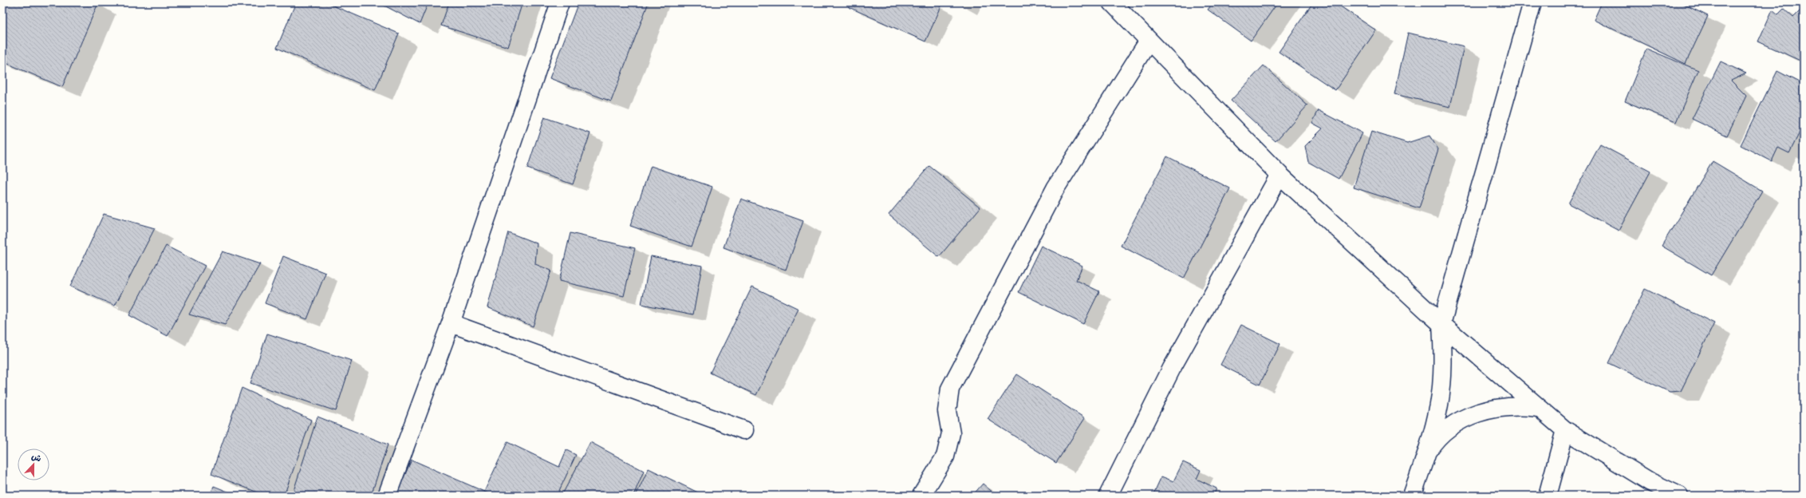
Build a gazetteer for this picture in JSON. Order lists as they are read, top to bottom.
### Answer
{
  "north": "top"
}
